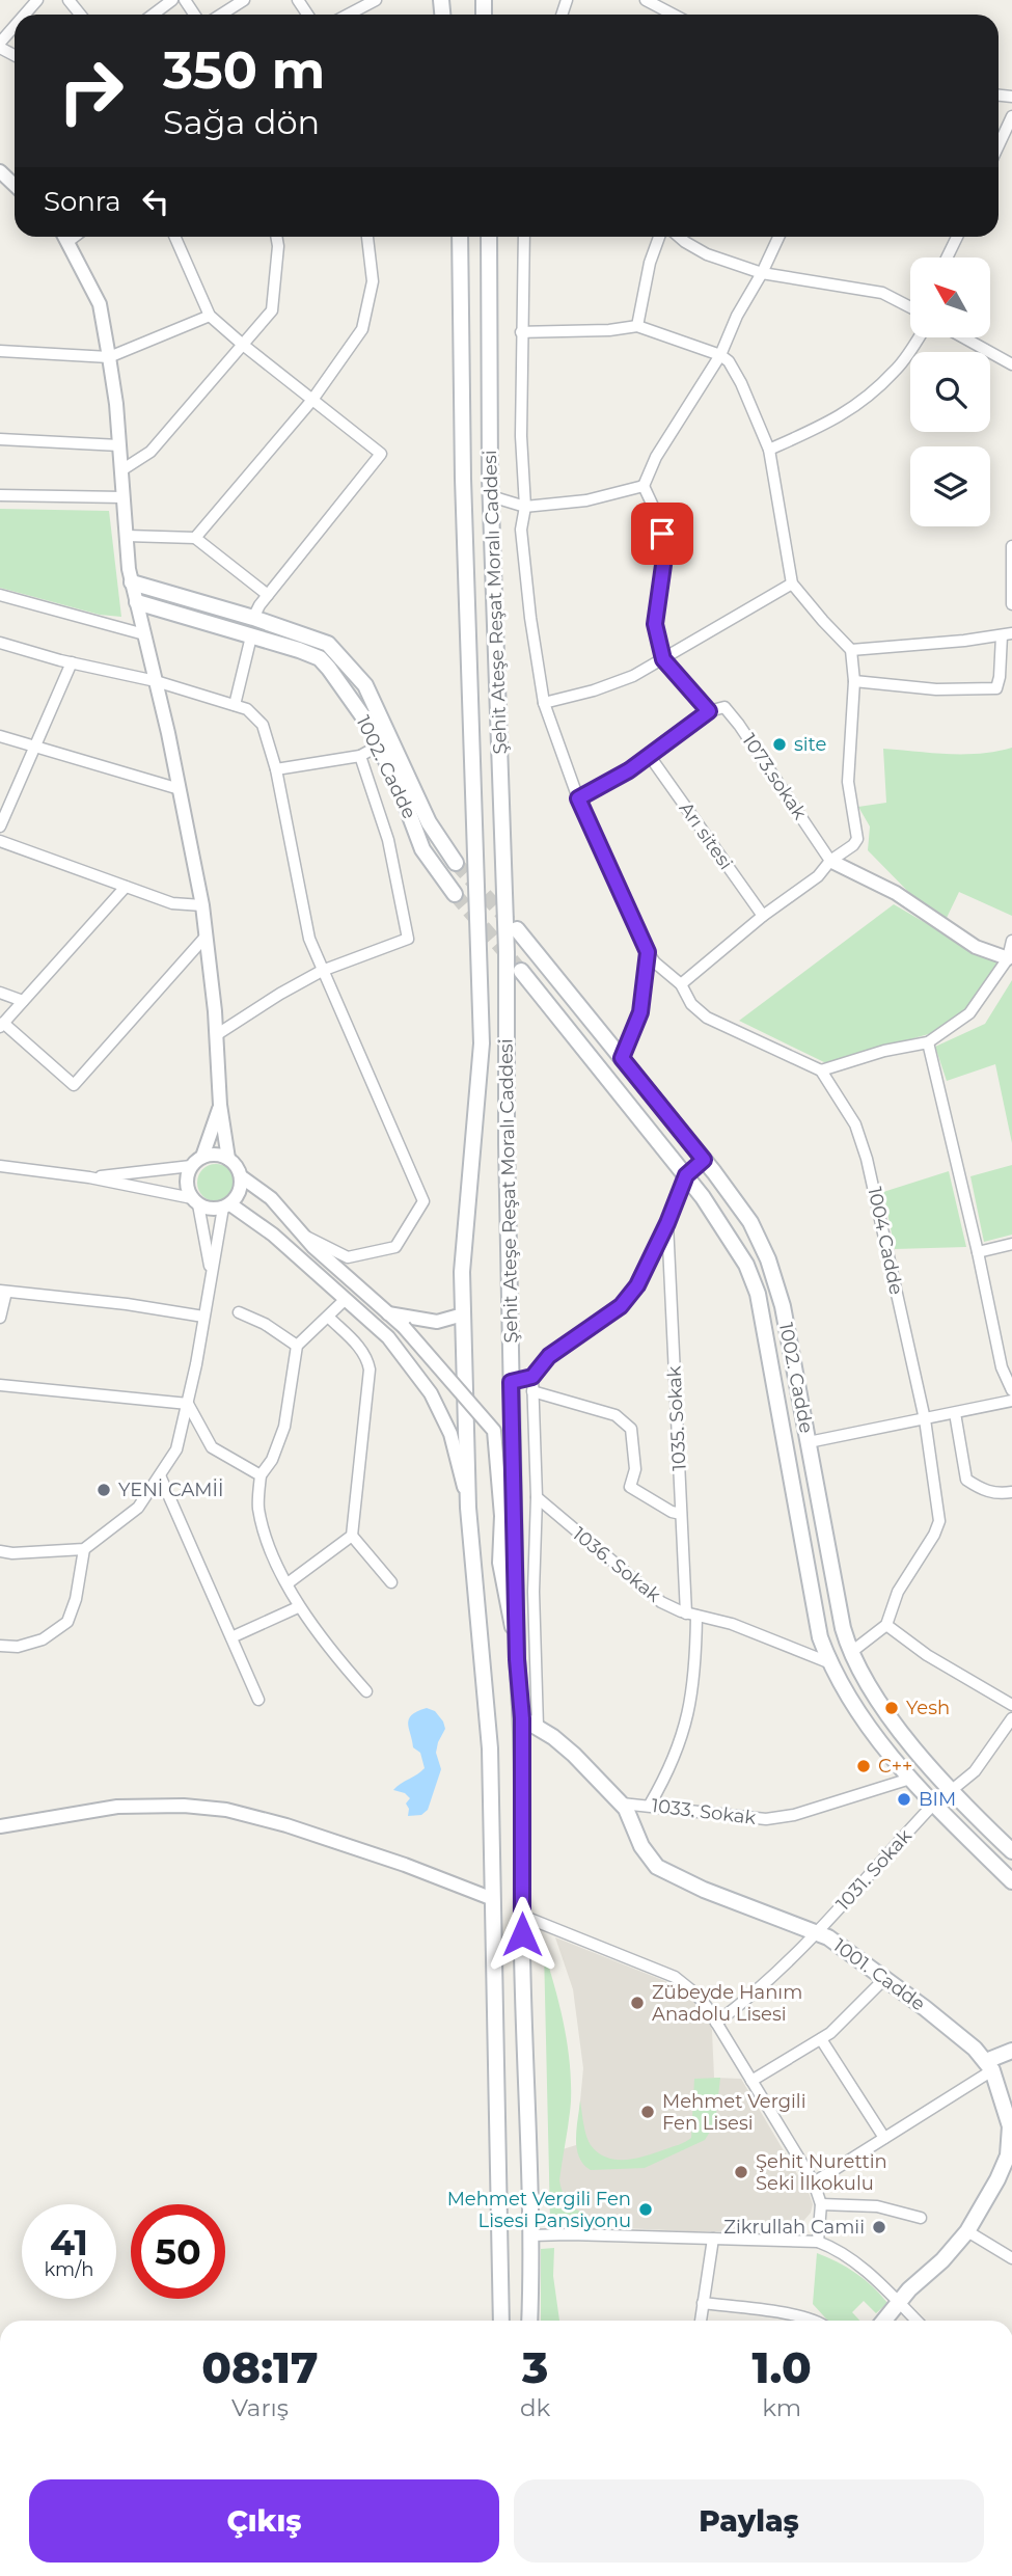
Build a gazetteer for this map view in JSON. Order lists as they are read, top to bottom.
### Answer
{
  "streets": {
    "main road": ["Şehit Ateşe Reşat Moralı Caddesi", "1002. Cadde", "1001. Cadde"],
    "street": [
      "1073.sokak",
      "Arı sitesi",
      "1004 Cadde",
      "1035. Sokak",
      "1036. Sokak",
      "1033. Sokak",
      "1031. Sokak"
    ]
  },
  "crossings": [
    ["Şehit Ateşe Reşat Moralı Caddesi", "1001. Cadde"],
    ["1002. Cadde", "1036. Sokak"],
    ["1002. Cadde", "1033. Sokak"],
    ["1002. Cadde", "1031. Sokak"],
    ["1035. Sokak", "1036. Sokak"],
    ["1035. Sokak", "1033. Sokak"],
    ["1033. Sokak", "1001. Cadde"],
    ["1031. Sokak", "1001. Cadde"]
  ],
  "places": [
    "site",
    "YENİ CAMİİ",
    "Yesh",
    "C++",
    "BIM",
    "Zübeyde Hanım Anadolu Lisesi",
    "Mehmet Vergili Fen Lisesi",
    "Şehit Nurettin Seki İlkokulu",
    "Mehmet Vergili Fen Lisesi Pansiyonu",
    "Zikrullah Camii"
  ],
  "north": "top left",
  "page": {
    "turn": ["350 m", "Sağa dön"],
    "then": "Sonra",
    "speed": "41 km/h",
    "limit": "50",
    "eta": [
      "08:17",
      "Varış",
      "3",
      "dk",
      "1.0",
      "km"
    ],
    "buttons": ["Çıkış", "Paylaş"]
  }
}
